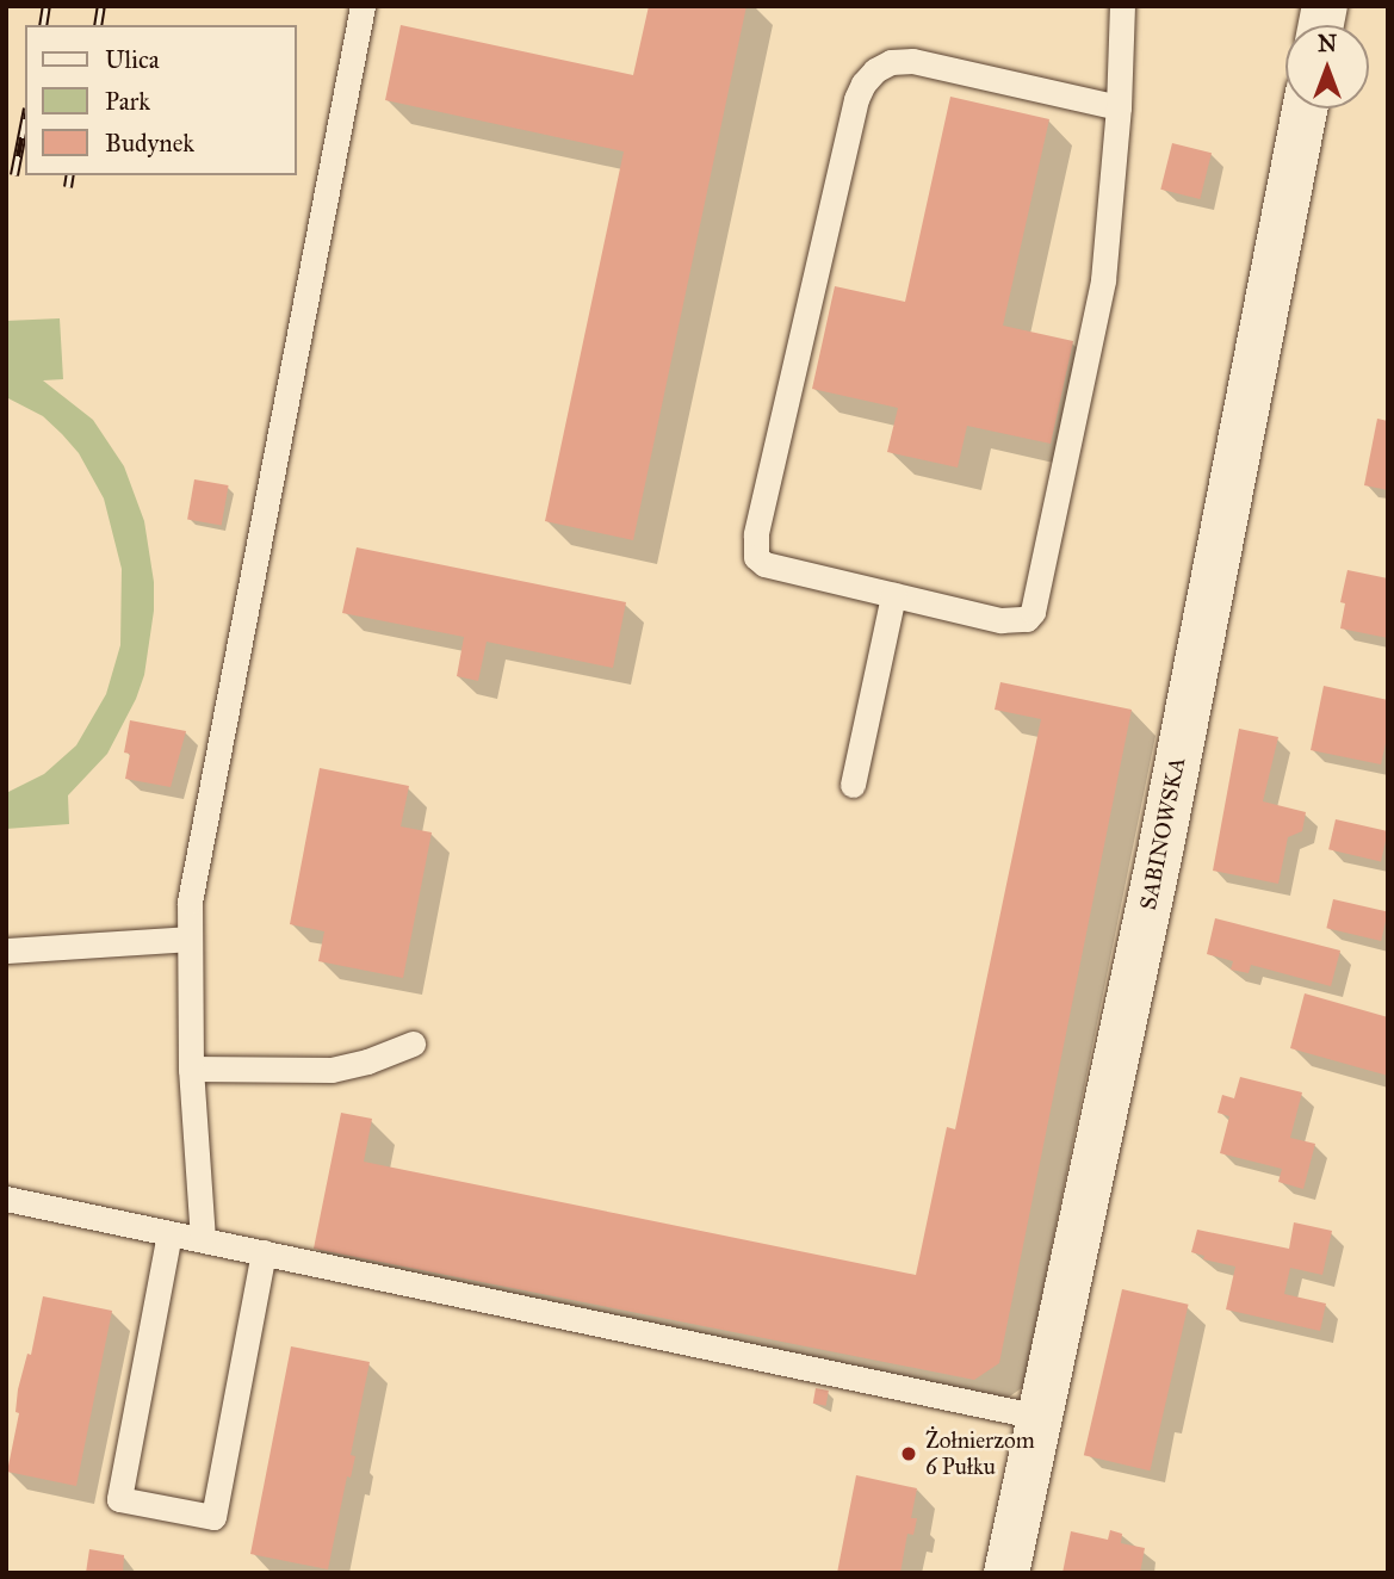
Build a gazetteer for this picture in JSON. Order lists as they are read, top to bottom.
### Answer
{
  "streets": {
    "street": ["SABINOWSKA"]
  },
  "places": ["Żołnierzom 6 Pułku"],
  "legend": ["Ulica", "Park", "Budynek"],
  "north": "top"
}
